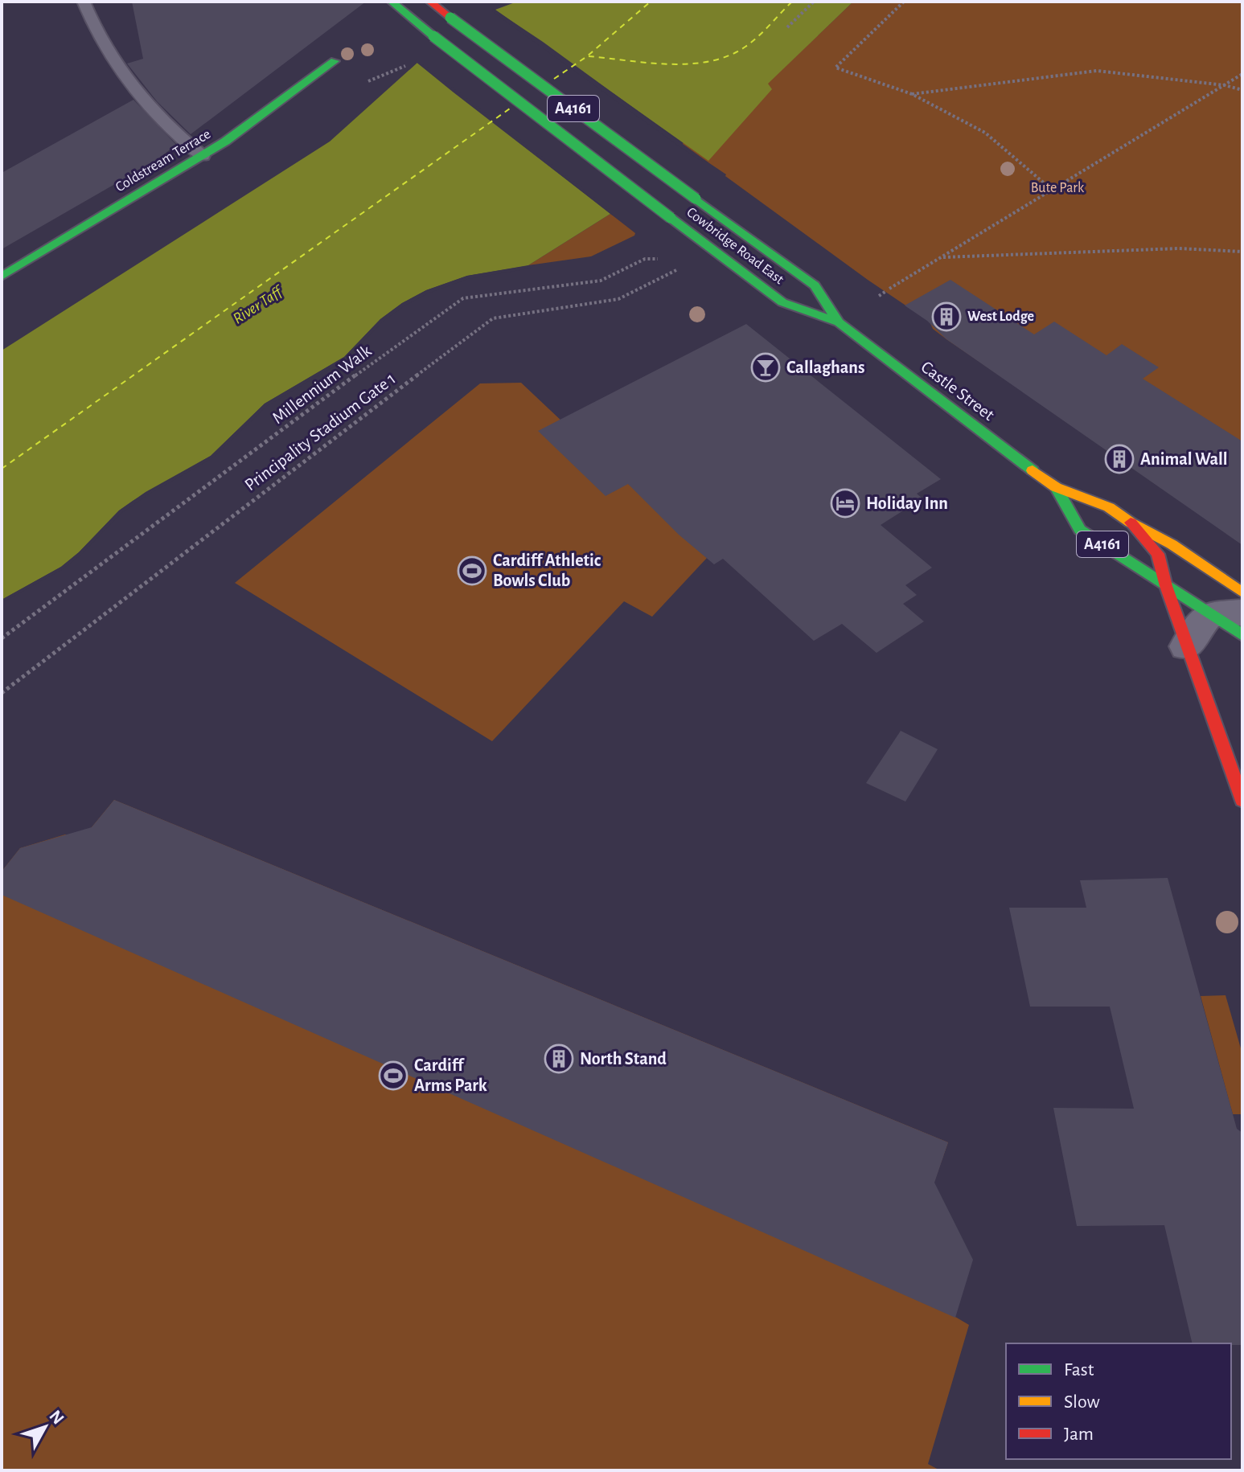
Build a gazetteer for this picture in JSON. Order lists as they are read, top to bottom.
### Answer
{
  "streets": {
    "main road": [
      "A4161",
      "Coldstream Terrace",
      "Cowbridge Road East",
      "Castle Street"
    ],
    "path": ["Millennium Walk", "Principality Stadium Gate 1"]
  },
  "crossings": [
    ["Cowbridge Road East", "Castle Street"]
  ],
  "water": ["River Taff"],
  "parks": ["Bute Park"],
  "places": {
    "building": ["West Lodge", "Animal Wall", "North Stand"],
    "bar": ["Callaghans"],
    "hotel": ["Holiday Inn"],
    "sports": ["Cardiff Athletic Bowls Club", "Cardiff Arms Park"]
  },
  "legend": ["Fast", "Slow", "Jam"],
  "north": "top right"
}
